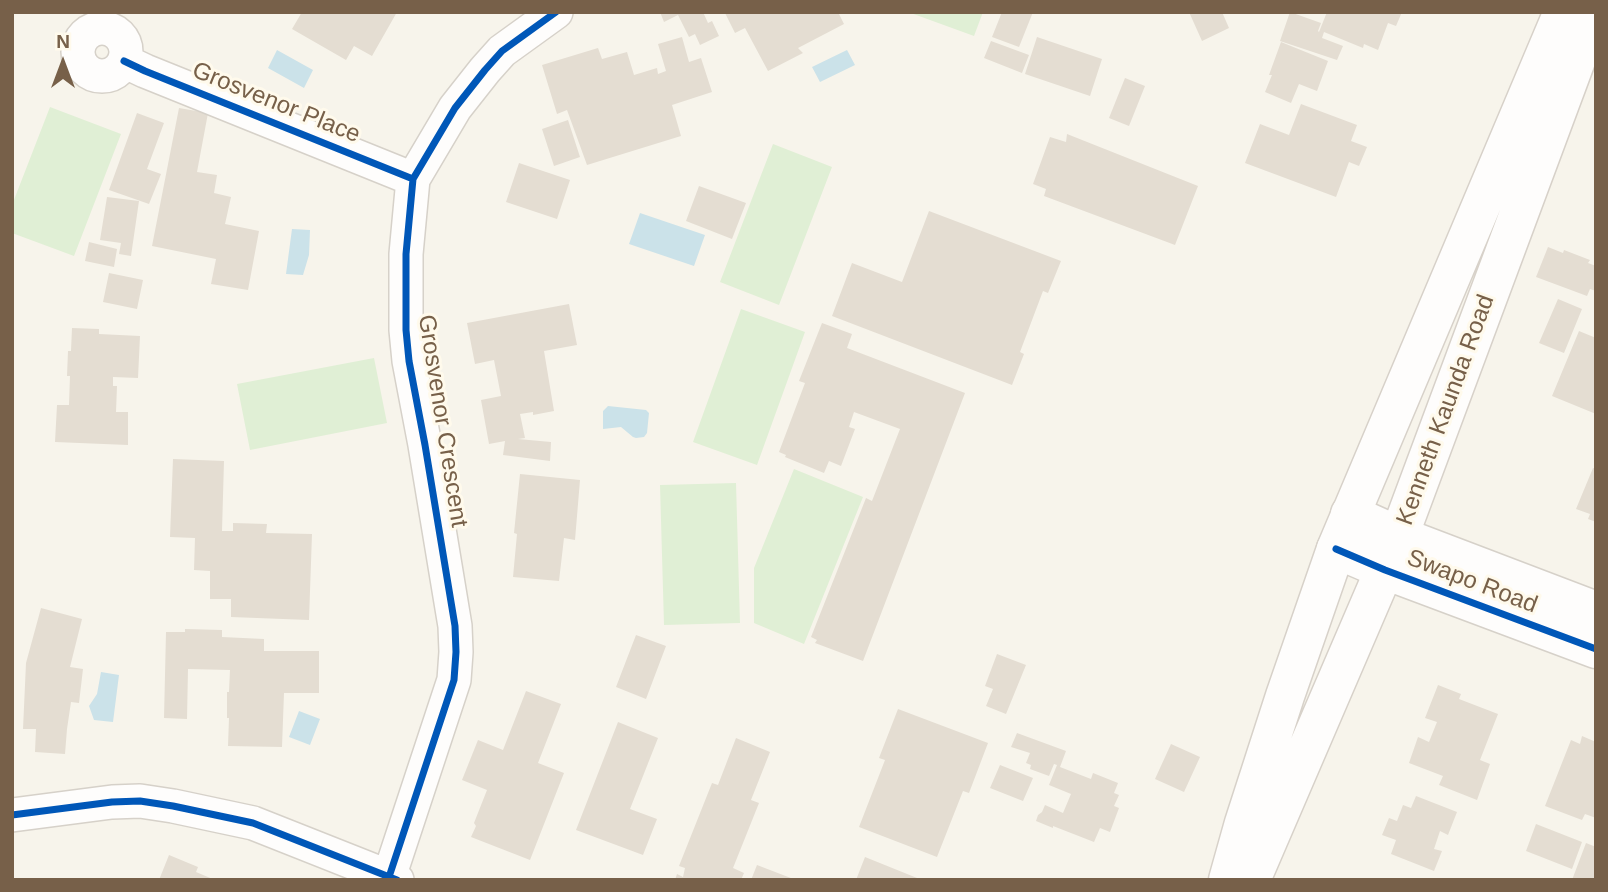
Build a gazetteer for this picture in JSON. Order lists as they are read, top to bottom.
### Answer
{
  "streets": {
    "main road": ["Kenneth Kaunda Road", "Swapo Road"],
    "street": ["Grosvenor Place", "Grosvenor Crescent"]
  },
  "crossings": [
    ["Grosvenor Place", "Grosvenor Crescent"],
    ["Kenneth Kaunda Road", "Swapo Road"]
  ],
  "north": "top"
}
